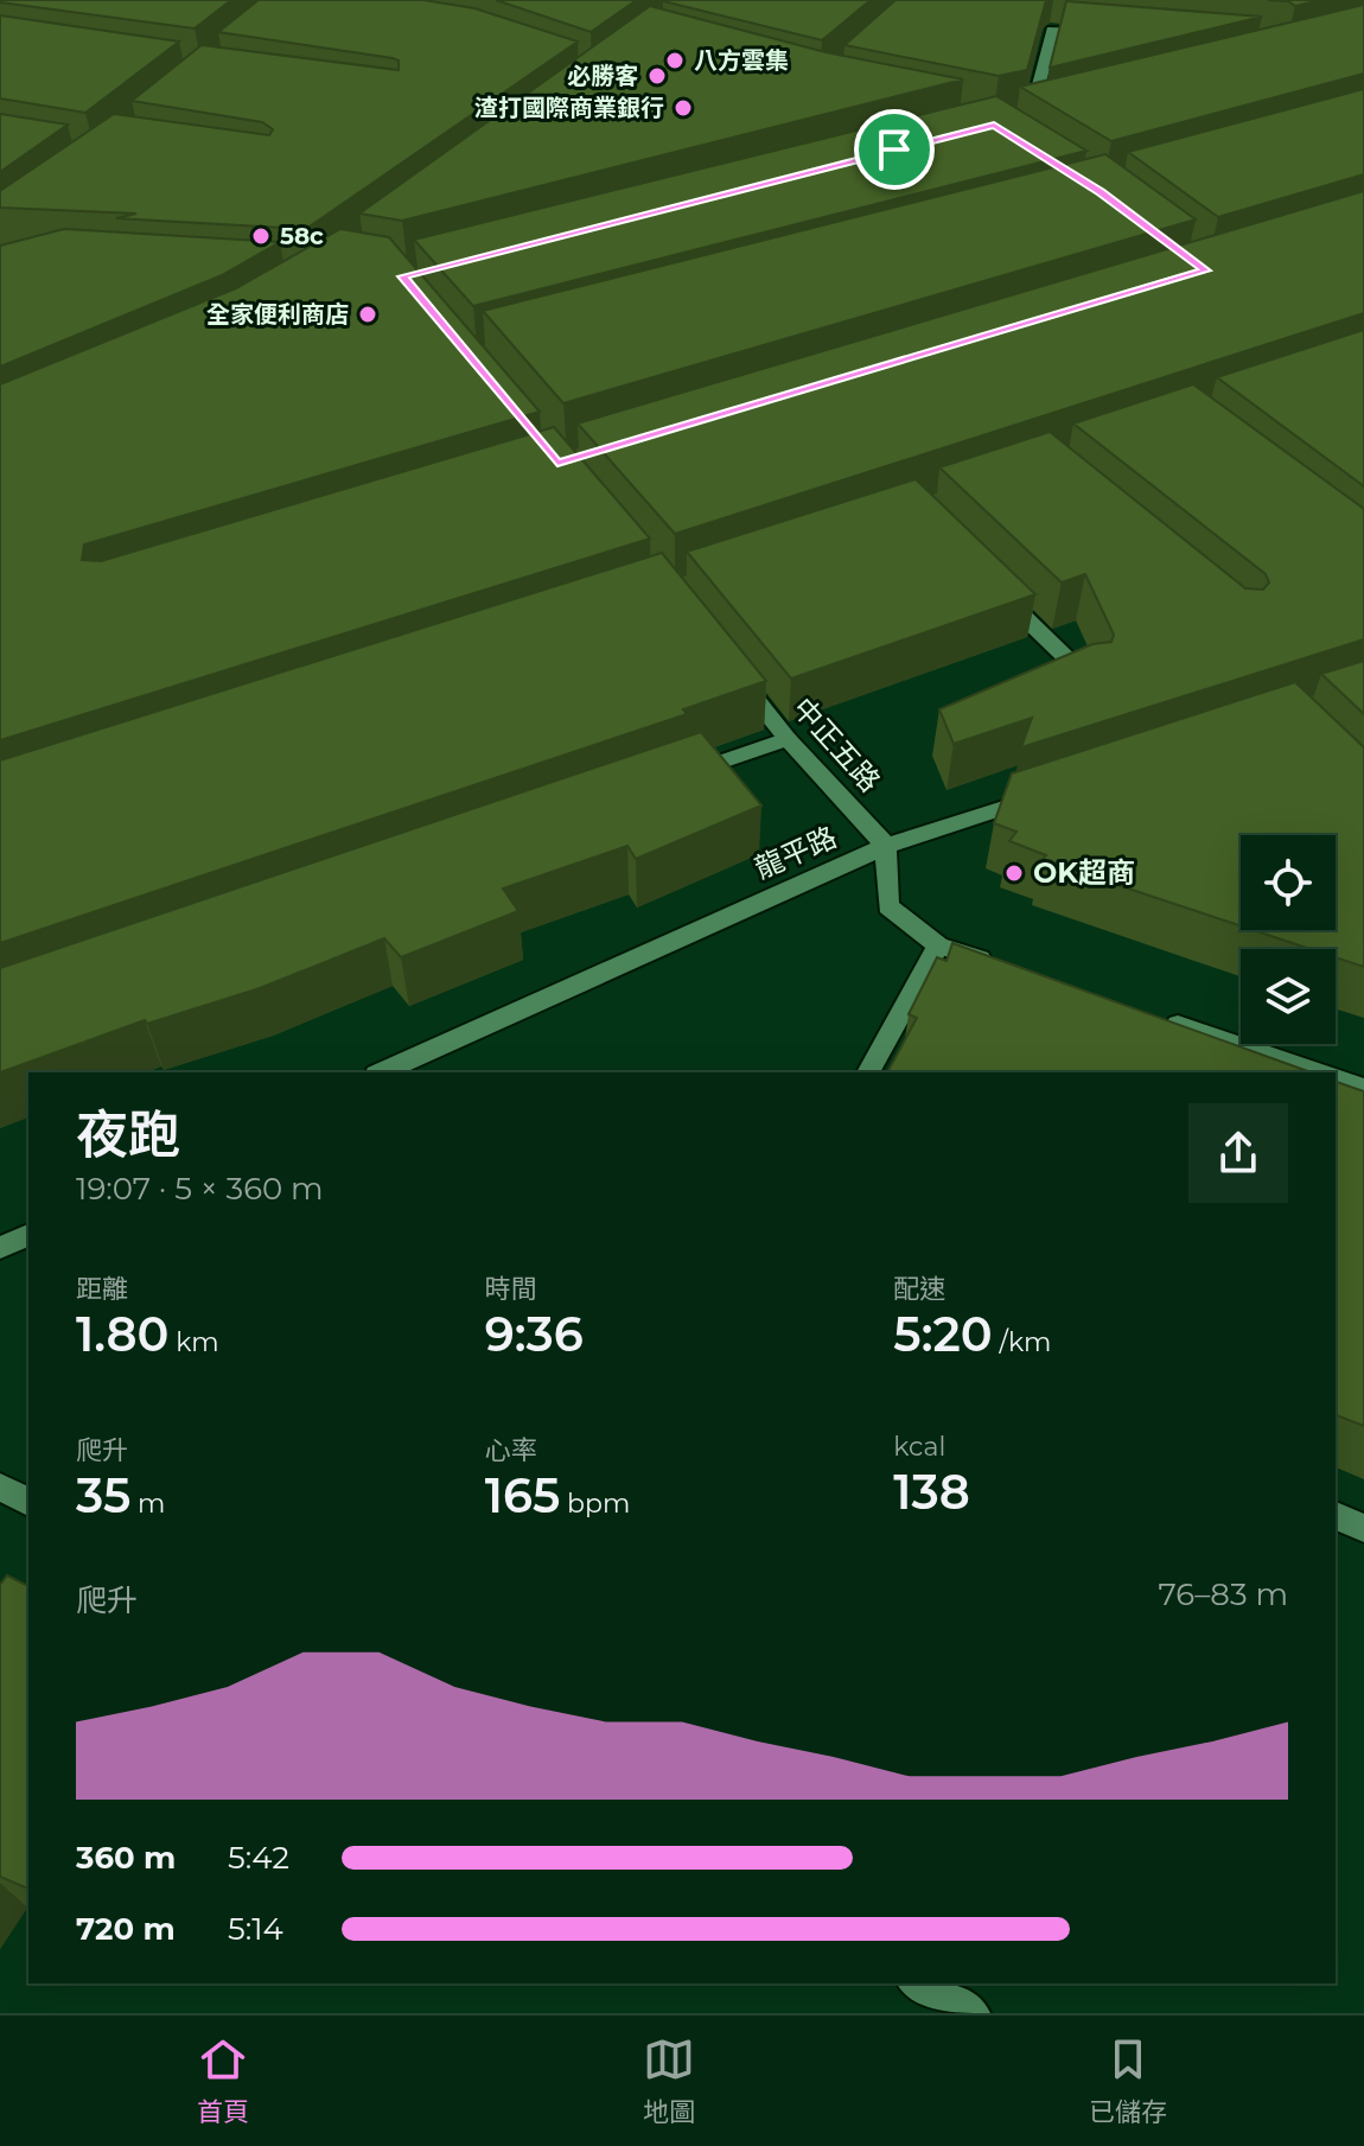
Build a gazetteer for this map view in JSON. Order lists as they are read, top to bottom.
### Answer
{
  "streets": {
    "street": ["中正五路", "龍平路"]
  },
  "crossings": [
    ["中正五路", "龍平路"]
  ],
  "places": [
    "八方雲集",
    "必勝客",
    "渣打國際商業銀行",
    "58c",
    "全家便利商店",
    "OK超商"
  ],
  "page": {
    "heading": ["夜跑", "19:07 · 5 × 360 m"],
    "stats": [
      ["距離", "1.80 km"],
      ["時間", "9:36"],
      ["配速", "5:20 /km"],
      ["爬升", "35 m"],
      ["心率", "165 bpm"],
      ["kcal", "138"]
    ],
    "chart": ["爬升", "76–83 m"],
    "list": [
      {
        "name": "360 m",
        "note": "5:42"
      },
      {
        "name": "720 m",
        "note": "5:14"
      }
    ],
    "tabs": ["首頁", "地圖", "已儲存"]
  }
}
